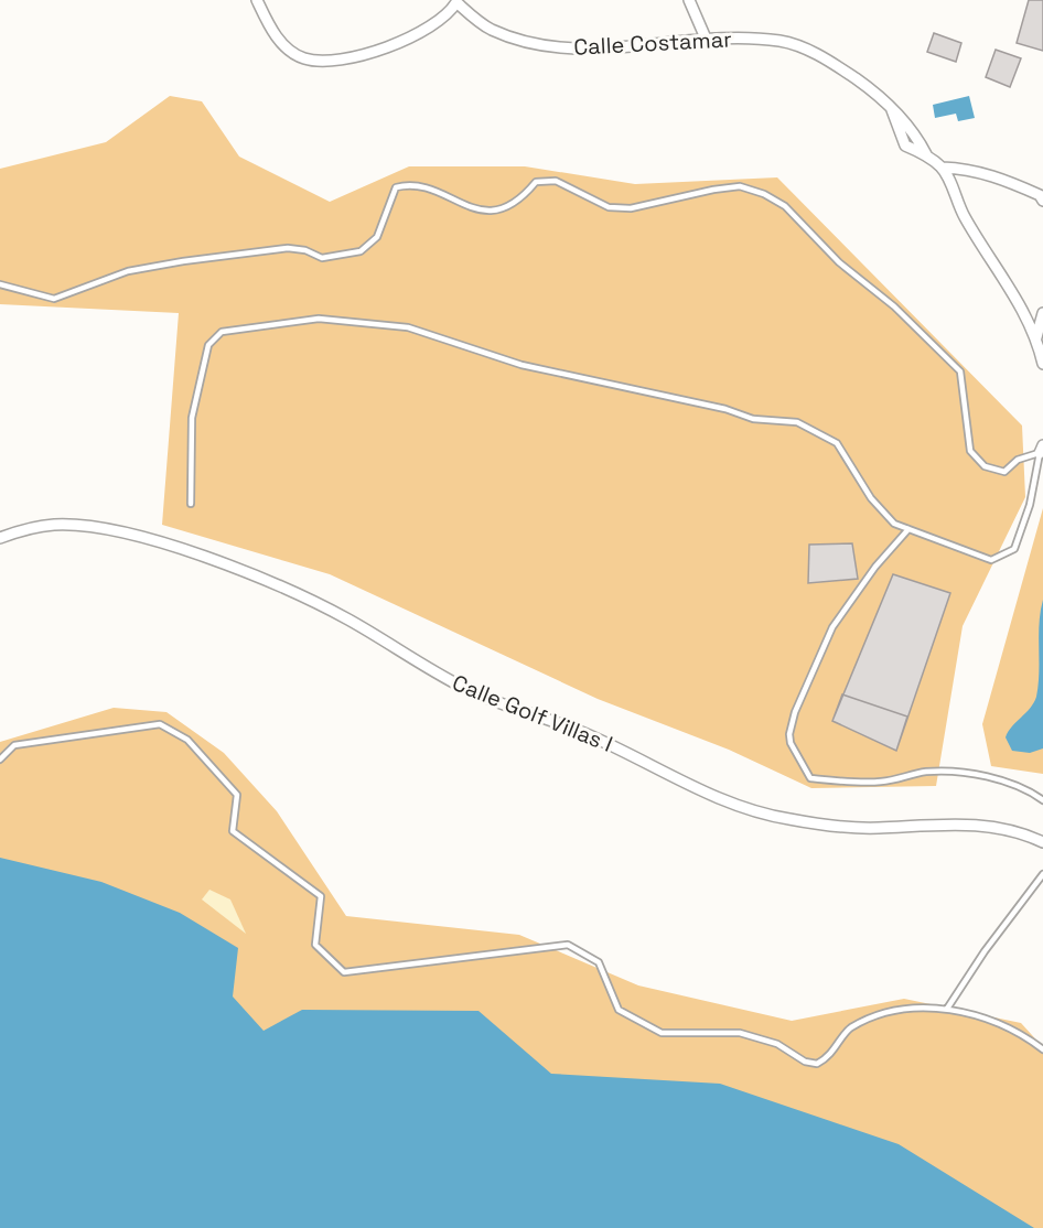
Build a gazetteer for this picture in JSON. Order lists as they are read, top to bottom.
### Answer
{
  "streets": {
    "street": ["Calle Costamar", "Calle Golf Villas I"]
  }
}
